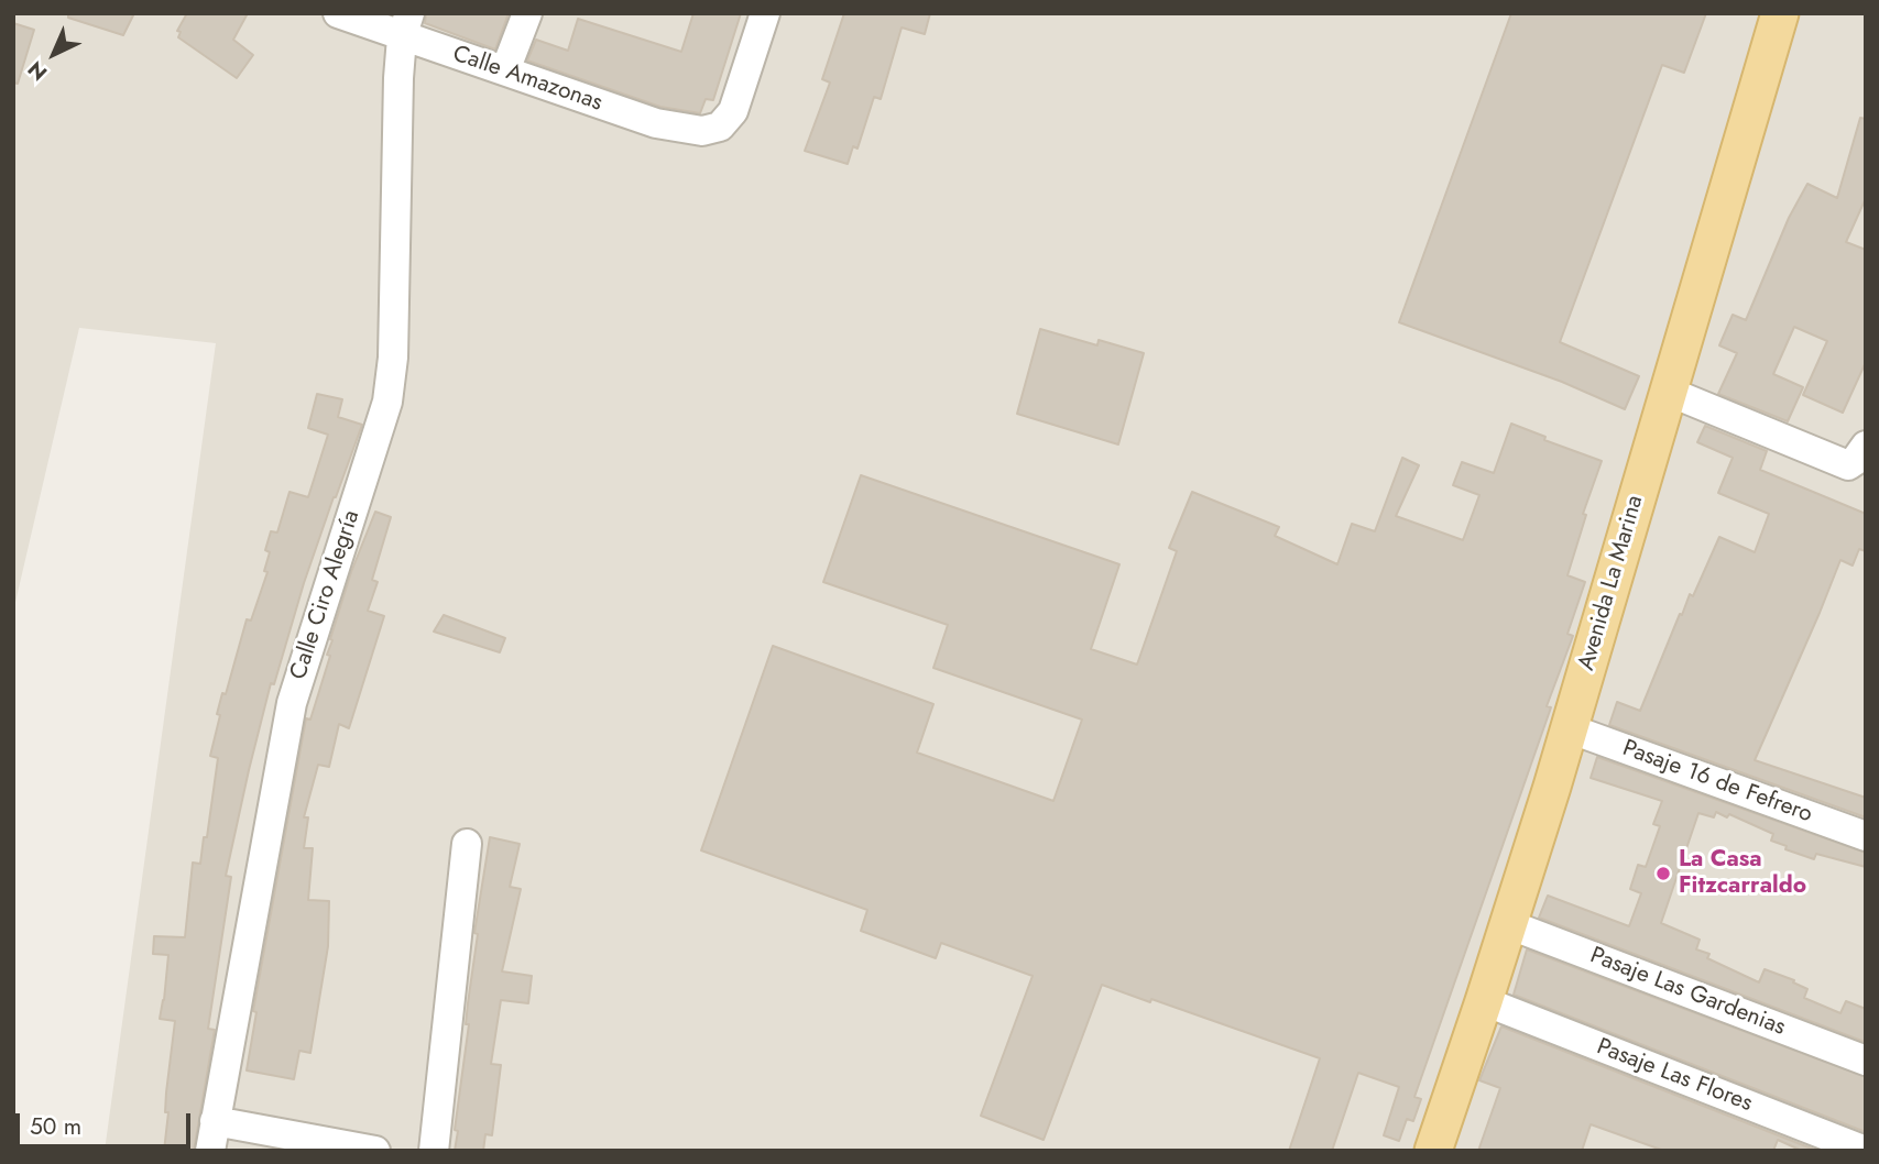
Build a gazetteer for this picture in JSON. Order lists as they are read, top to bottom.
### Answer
{
  "streets": {
    "main road": ["Avenida La Marina"],
    "street": [
      "Calle Amazonas",
      "Calle Ciro Alegría",
      "Pasaje 16 de Fefrero",
      "Pasaje Las Gardenias",
      "Pasaje Las Flores"
    ]
  },
  "crossings": [
    ["Calle Amazonas", "Calle Ciro Alegría"],
    ["Avenida La Marina", "Pasaje 16 de Fefrero"],
    ["Avenida La Marina", "Pasaje Las Gardenias"],
    ["Avenida La Marina", "Pasaje Las Flores"]
  ],
  "places": ["La Casa Fitzcarraldo"],
  "scale_bar": "50 m",
  "north": "bottom left"
}
